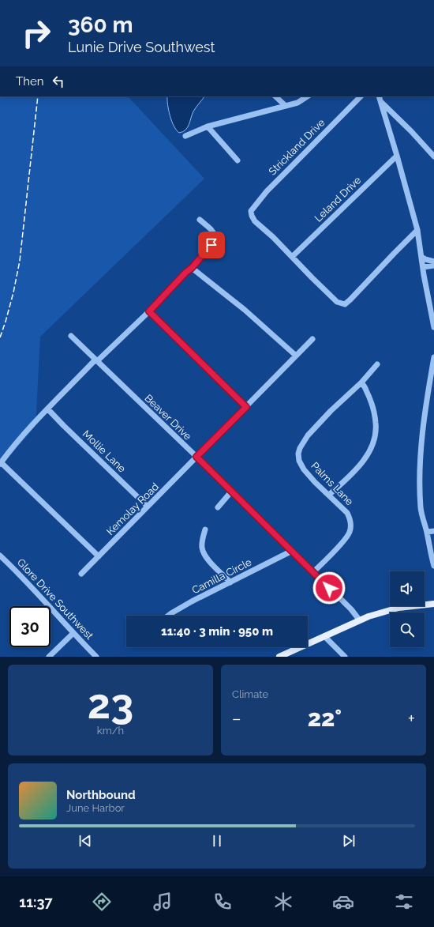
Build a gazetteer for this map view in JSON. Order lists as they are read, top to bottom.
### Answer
{
  "streets": {
    "street": [
      "Strickland Drive",
      "Leland Drive",
      "Beaver Drive",
      "Mollie Lane",
      "Palms Lane",
      "Kemolay Road",
      "Camilla Circle",
      "Glore Drive Southwest"
    ]
  },
  "crossings": [
    ["Strickland Drive", "Leland Drive"],
    ["Beaver Drive", "Palms Lane"],
    ["Beaver Drive", "Kemolay Road"],
    ["Beaver Drive", "Camilla Circle"],
    ["Mollie Lane", "Kemolay Road"]
  ],
  "page": {
    "turn": ["360 m", "Lunie Drive Southwest"],
    "then": "Then",
    "limit": "30",
    "trip": "11:40 · 3 min · 950 m",
    "tile": [
      ["23", "km/h"],
      "Climate"
    ],
    "heat": ["−", "22°", "+"],
    "song": ["Northbound", "June Harbor"],
    "tabs": "11:37"
  }
}
